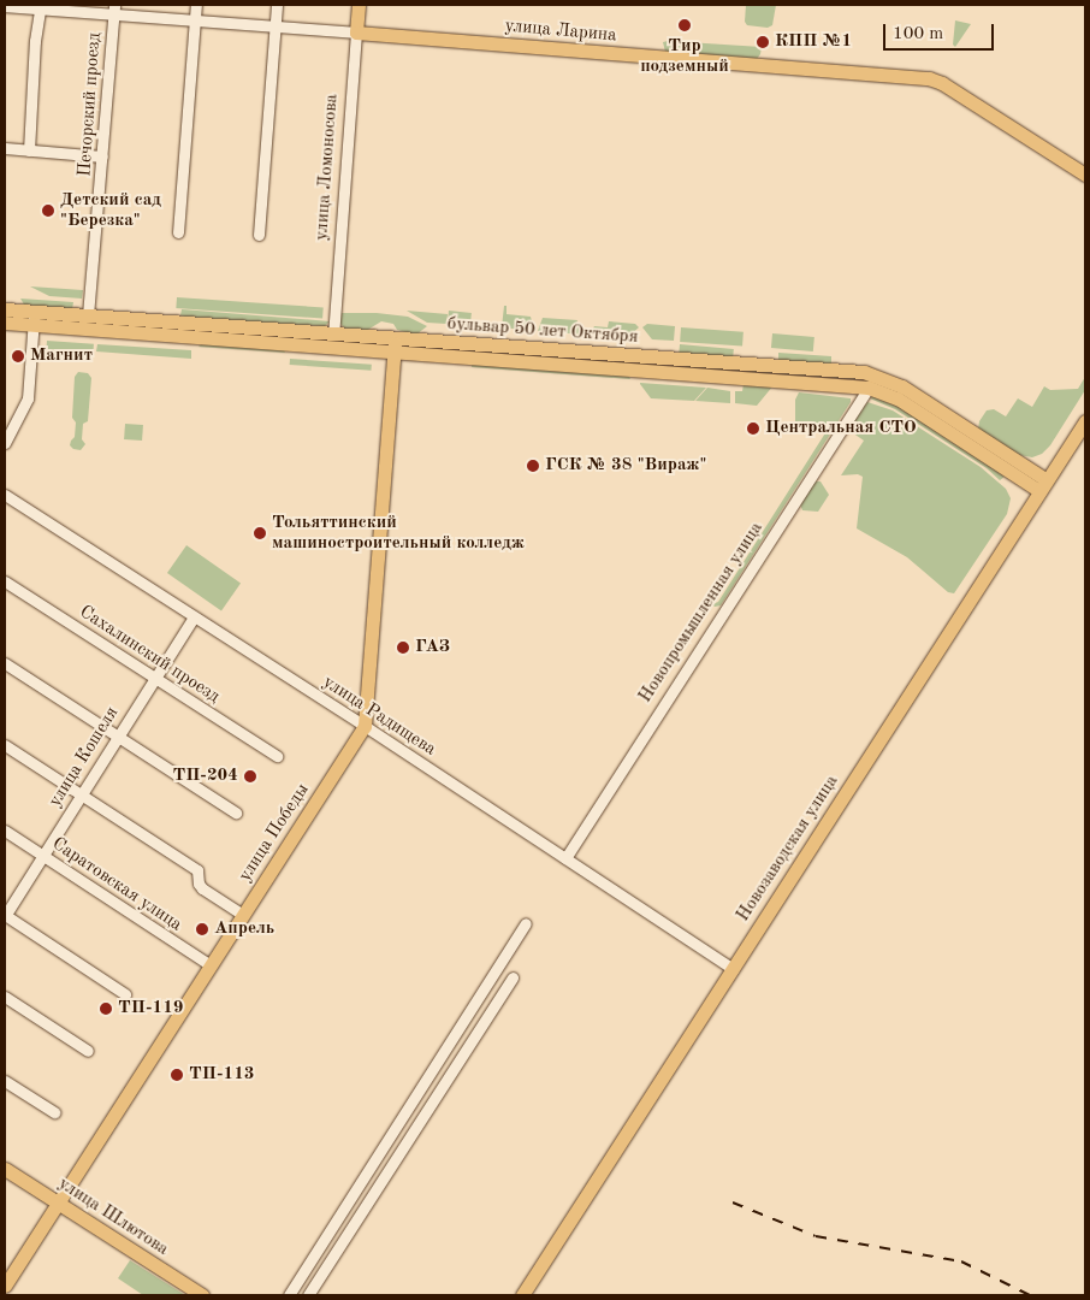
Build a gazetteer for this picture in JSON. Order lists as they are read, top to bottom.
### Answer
{
  "streets": {
    "main road": [
      "улица Ларина",
      "улица Ломоносова",
      "бульвар 50 лет Октября",
      "улица Победы",
      "Новозаводская улица",
      "улица Шлютова"
    ],
    "street": [
      "Печорский проезд",
      "Новопромышленная улица",
      "Сахалинский проезд",
      "улица Радищева",
      "улица Кошеля",
      "Саратовская улица"
    ]
  },
  "crossings": [
    ["улица Ларина", "Печорский проезд"],
    ["улица Ларина", "улица Ломоносова"],
    ["Печорский проезд", "бульвар 50 лет Октября"],
    ["улица Ломоносова", "бульвар 50 лет Октября"],
    ["бульвар 50 лет Октября", "Новопромышленная улица"],
    ["бульвар 50 лет Октября", "улица Победы"],
    ["бульвар 50 лет Октября", "Новозаводская улица"],
    ["Новопромышленная улица", "улица Радищева"],
    ["Сахалинский проезд", "улица Кошеля"],
    ["улица Радищева", "улица Кошеля"],
    ["улица Радищева", "улица Победы"],
    ["улица Радищева", "Новозаводская улица"],
    ["улица Кошеля", "Саратовская улица"],
    ["улица Победы", "Саратовская улица"],
    ["улица Победы", "улица Шлютова"]
  ],
  "places": [
    "Тир подземный",
    "КПП №1",
    "Детский сад \"Березка\"",
    "Магнит",
    "Центральная СТО",
    "ГСК № 38 \"Вираж\"",
    "Тольяттинский машиностроительный колледж",
    "ГАЗ",
    "ТП-204",
    "Апрель",
    "ТП-119",
    "ТП-113"
  ],
  "scale_bar": "100 m"
}
